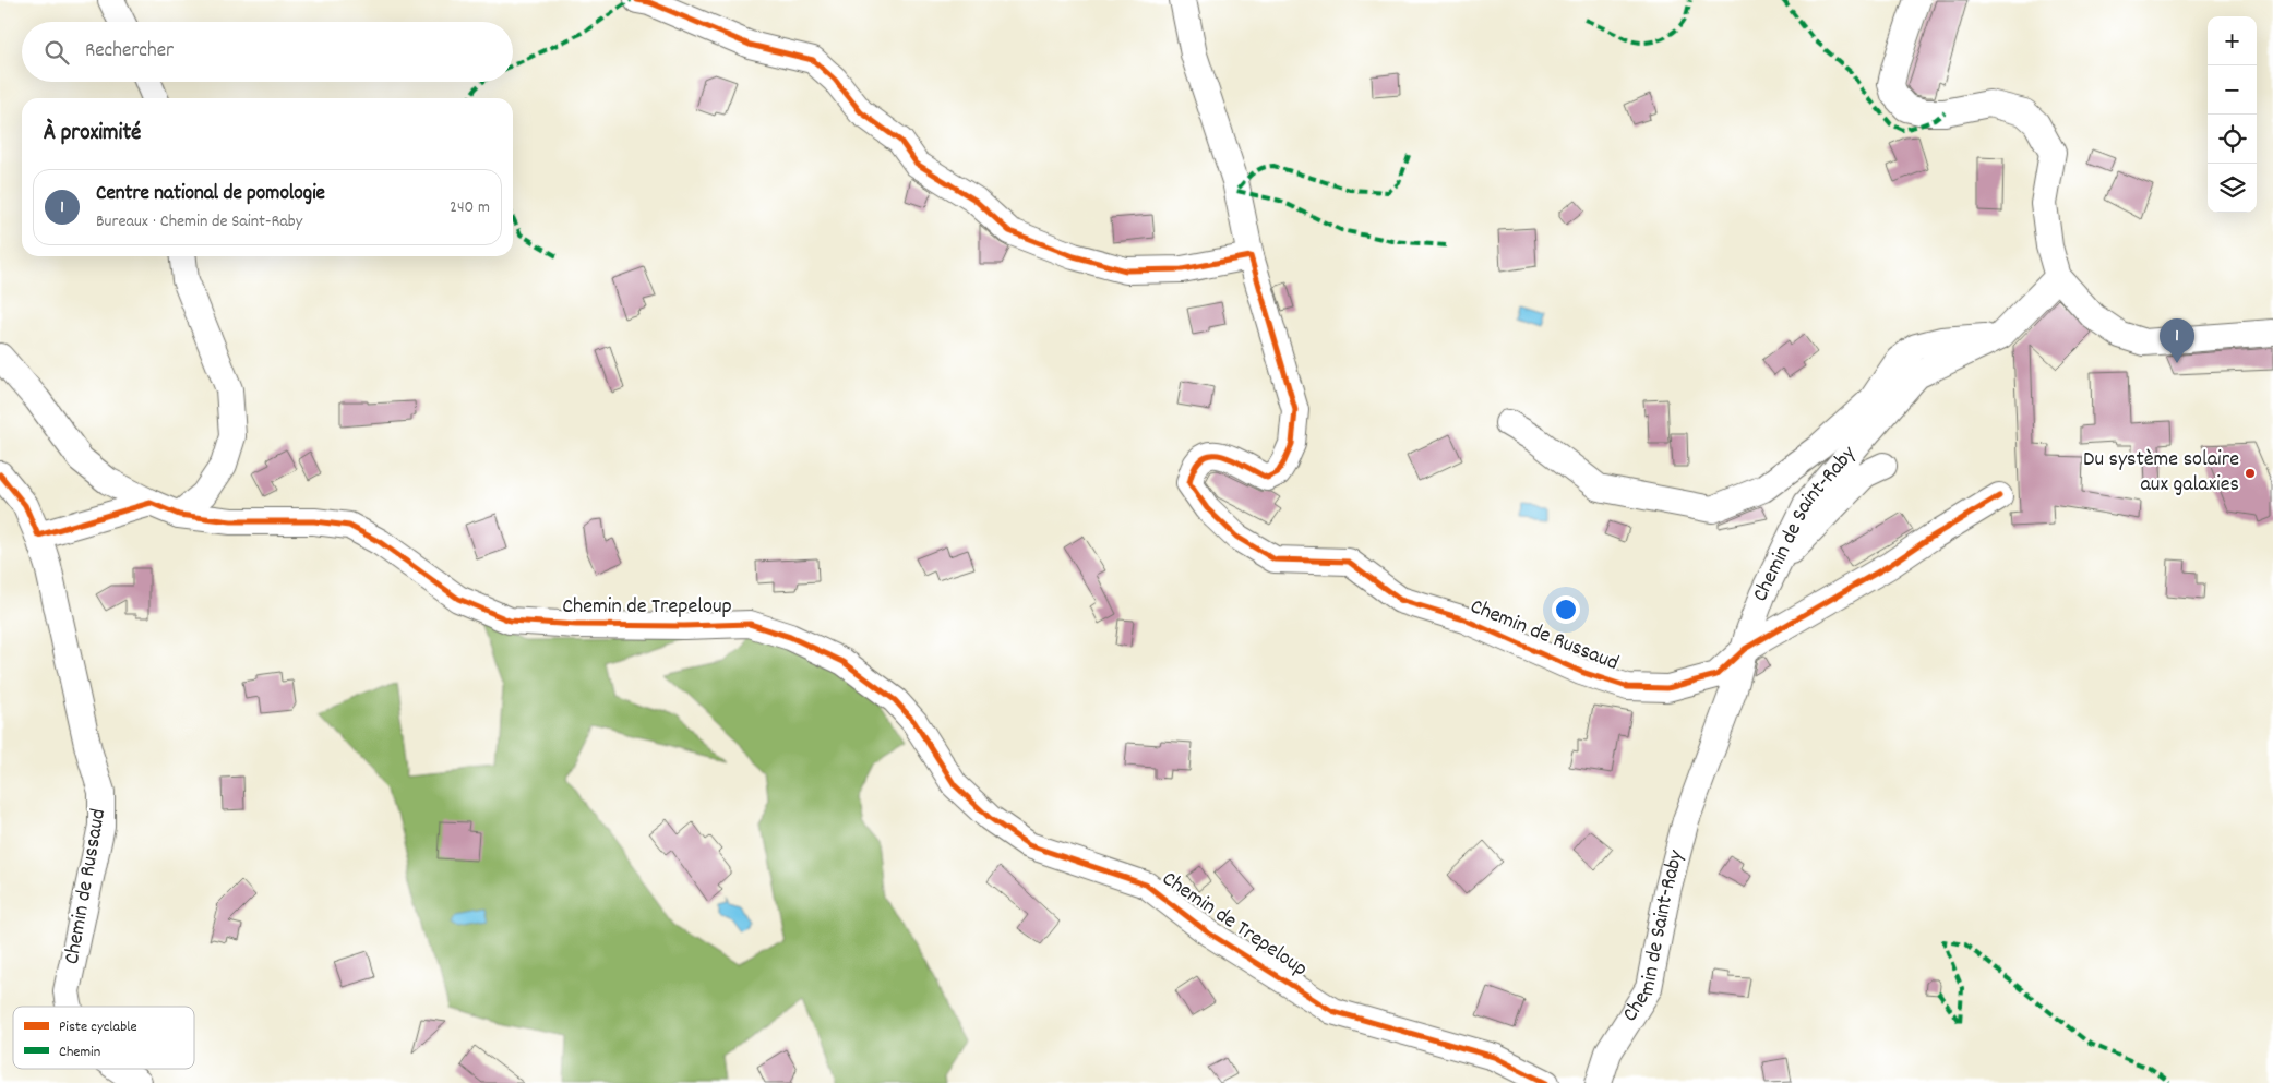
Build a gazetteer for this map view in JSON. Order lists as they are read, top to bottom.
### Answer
{
  "streets": {
    "street": ["Chemin de Saint-Raby", "Chemin de Trepeloup", "Chemin de Russaud"]
  },
  "crossings": [
    ["Chemin de Saint-Raby", "Chemin de Russaud"]
  ],
  "places": ["Du système solaire aux galaxies"],
  "legend": ["Piste cyclable", "Chemin"],
  "page": {
    "map_buttons": ["+", "−"],
    "search": "Rechercher",
    "heading": "À proximité",
    "list": [
      {
        "mark": "1",
        "name": "Centre national de pomologie",
        "note": "Bureaux · Chemin de Saint-Raby",
        "value": "240 m"
      }
    ],
    "pins": "1"
  }
}
